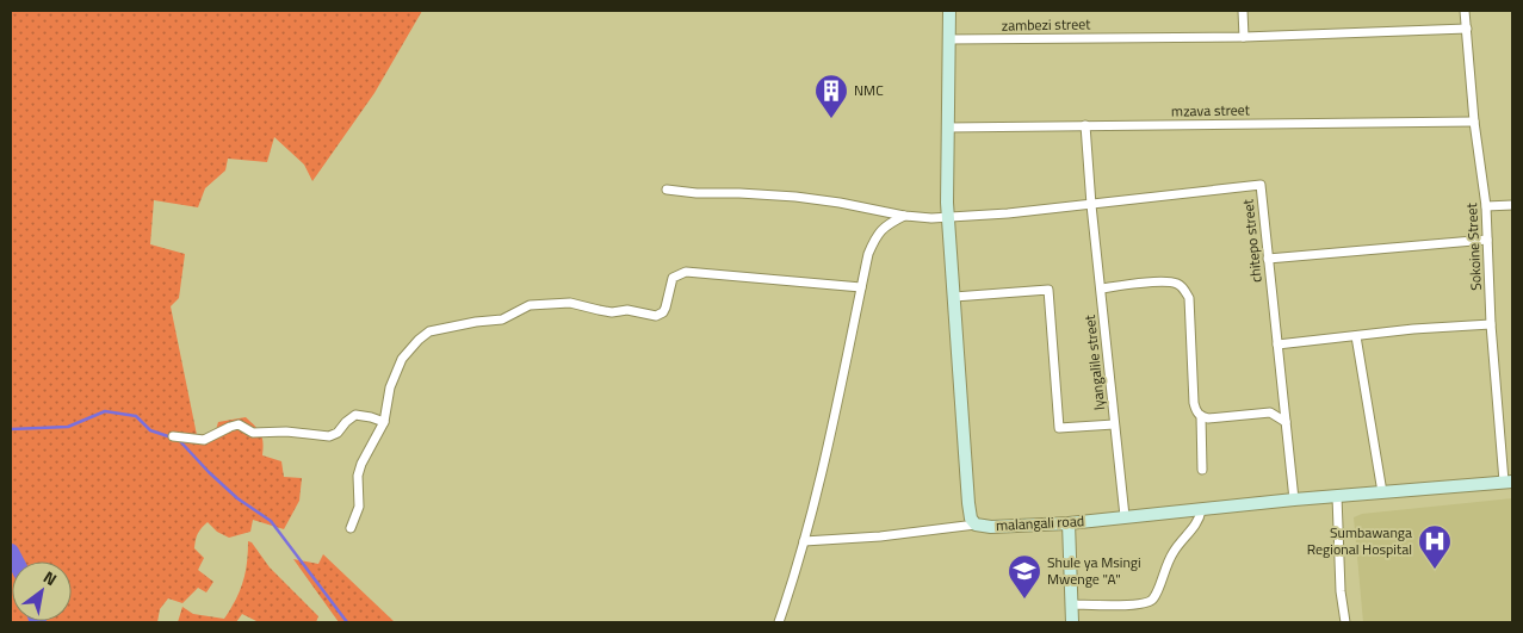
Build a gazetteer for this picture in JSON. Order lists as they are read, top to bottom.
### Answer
{
  "streets": {
    "street": [
      "zambezi street",
      "mzava street",
      "chitepo street",
      "Sokoine Street",
      "lyangalile street",
      "malangali road"
    ]
  },
  "crossings": [
    ["zambezi street", "Sokoine Street"],
    ["zambezi street", "malangali road"],
    ["mzava street", "Sokoine Street"],
    ["mzava street", "lyangalile street"],
    ["mzava street", "malangali road"],
    ["chitepo street", "lyangalile street"],
    ["chitepo street", "malangali road"],
    ["Sokoine Street", "malangali road"],
    ["lyangalile street", "malangali road"]
  ],
  "places": {
    "building": ["NMC"],
    "hospital": ["Sumbawanga Regional Hospital"],
    "school or university": ["Shule ya Msingi Mwenge \"A\""]
  },
  "north": "top right"
}
